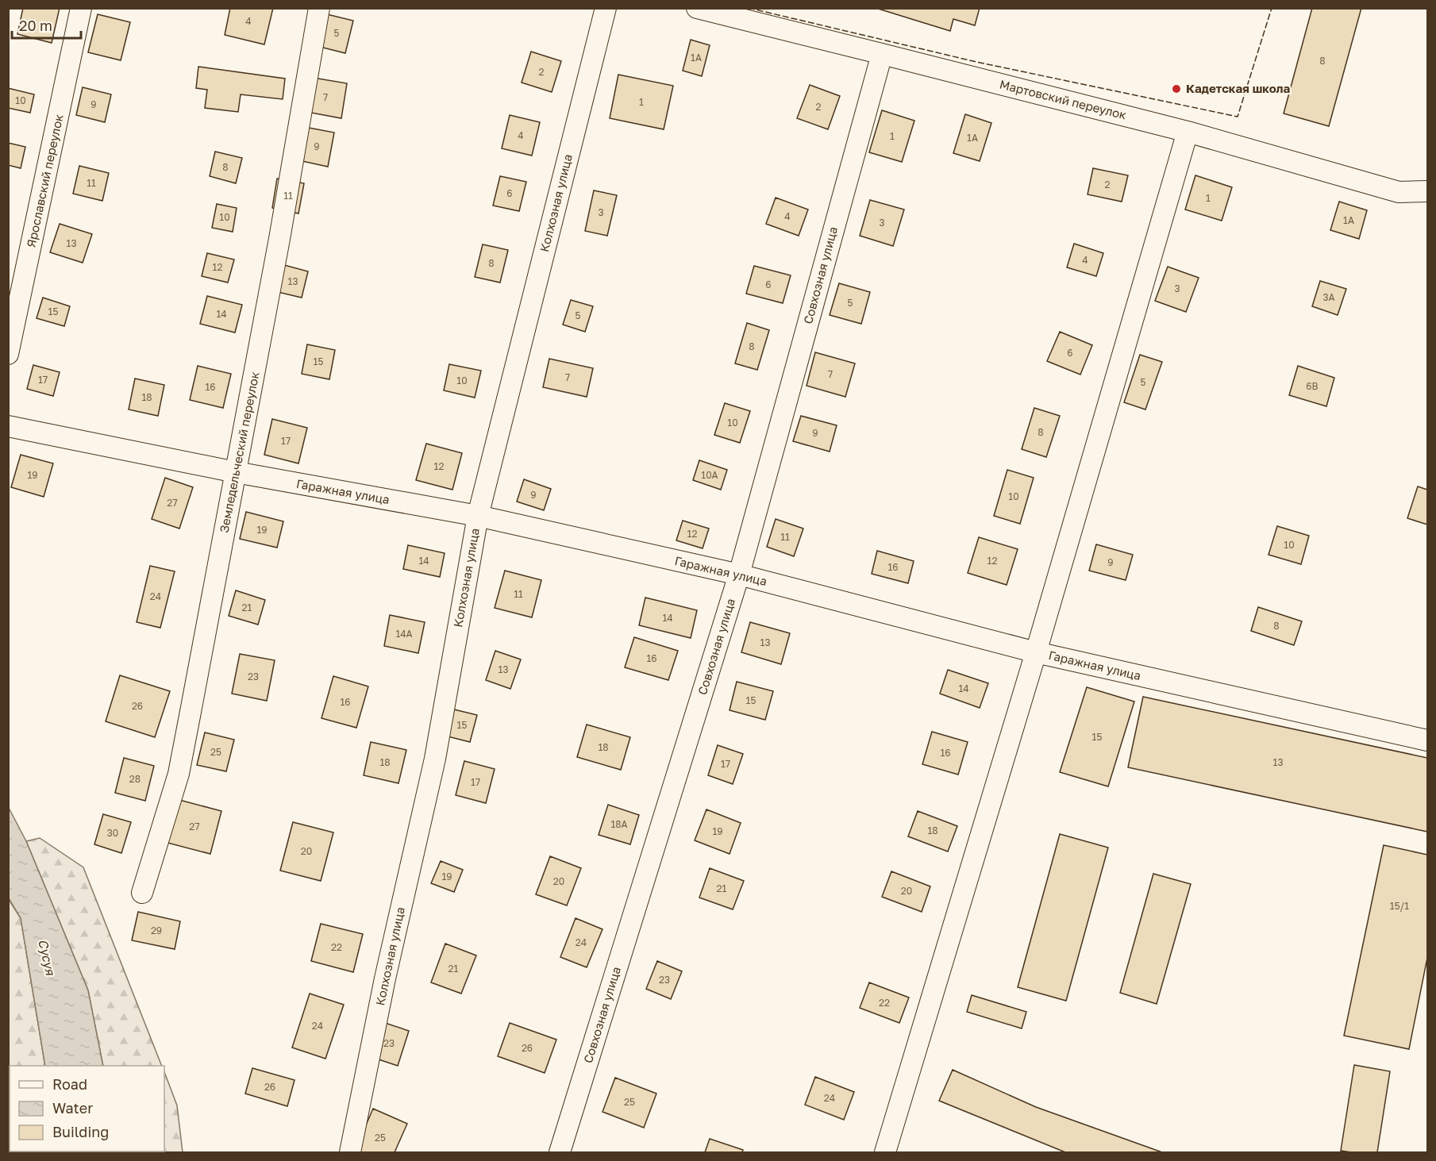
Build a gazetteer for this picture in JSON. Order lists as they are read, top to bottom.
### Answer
{
  "streets": {
    "street": [
      "Мартовский переулок",
      "Ярославский переулок",
      "Колхозная улица",
      "Совхозная улица",
      "Земледельческий переулок",
      "Гаражная улица"
    ]
  },
  "crossings": [
    ["Мартовский переулок", "Совхозная улица"],
    ["Колхозная улица", "Гаражная улица"],
    ["Совхозная улица", "Гаражная улица"],
    ["Земледельческий переулок", "Гаражная улица"]
  ],
  "water": ["Сусуя"],
  "places": ["Кадетская школа"],
  "house_numbers": [
    "4",
    "5",
    "1А",
    "8",
    "2",
    "7",
    "10",
    "1",
    "9",
    "2",
    "4",
    "1",
    "1А",
    "9",
    "8",
    "11",
    "2",
    "6",
    "11",
    "1",
    "3",
    "4",
    "10",
    "1А",
    "3",
    "13",
    "4",
    "8",
    "12",
    "13",
    "6",
    "3",
    "3А",
    "5",
    "15",
    "14",
    "5",
    "8",
    "6",
    "15",
    "7",
    "7",
    "17",
    "10",
    "5",
    "6В",
    "16",
    "18",
    "10",
    "8",
    "9",
    "17",
    "12",
    "19",
    "10А",
    "9",
    "10",
    "27",
    "19",
    "12",
    "11",
    "10",
    "14",
    "12",
    "9",
    "16",
    "11",
    "24",
    "21",
    "14",
    "8",
    "14А",
    "13",
    "16",
    "13",
    "23",
    "14",
    "15",
    "16",
    "26",
    "15",
    "15",
    "18",
    "25",
    "16",
    "18",
    "13",
    "17",
    "28",
    "17",
    "18А",
    "27",
    "18",
    "19",
    "30",
    "20",
    "19",
    "20",
    "21",
    "20",
    "15/1",
    "29",
    "24",
    "22",
    "21",
    "23",
    "22",
    "24",
    "23",
    "26",
    "26",
    "24",
    "25",
    "25"
  ],
  "legend": ["Road", "Water", "Building"],
  "scale_bar": "20 m"
}
